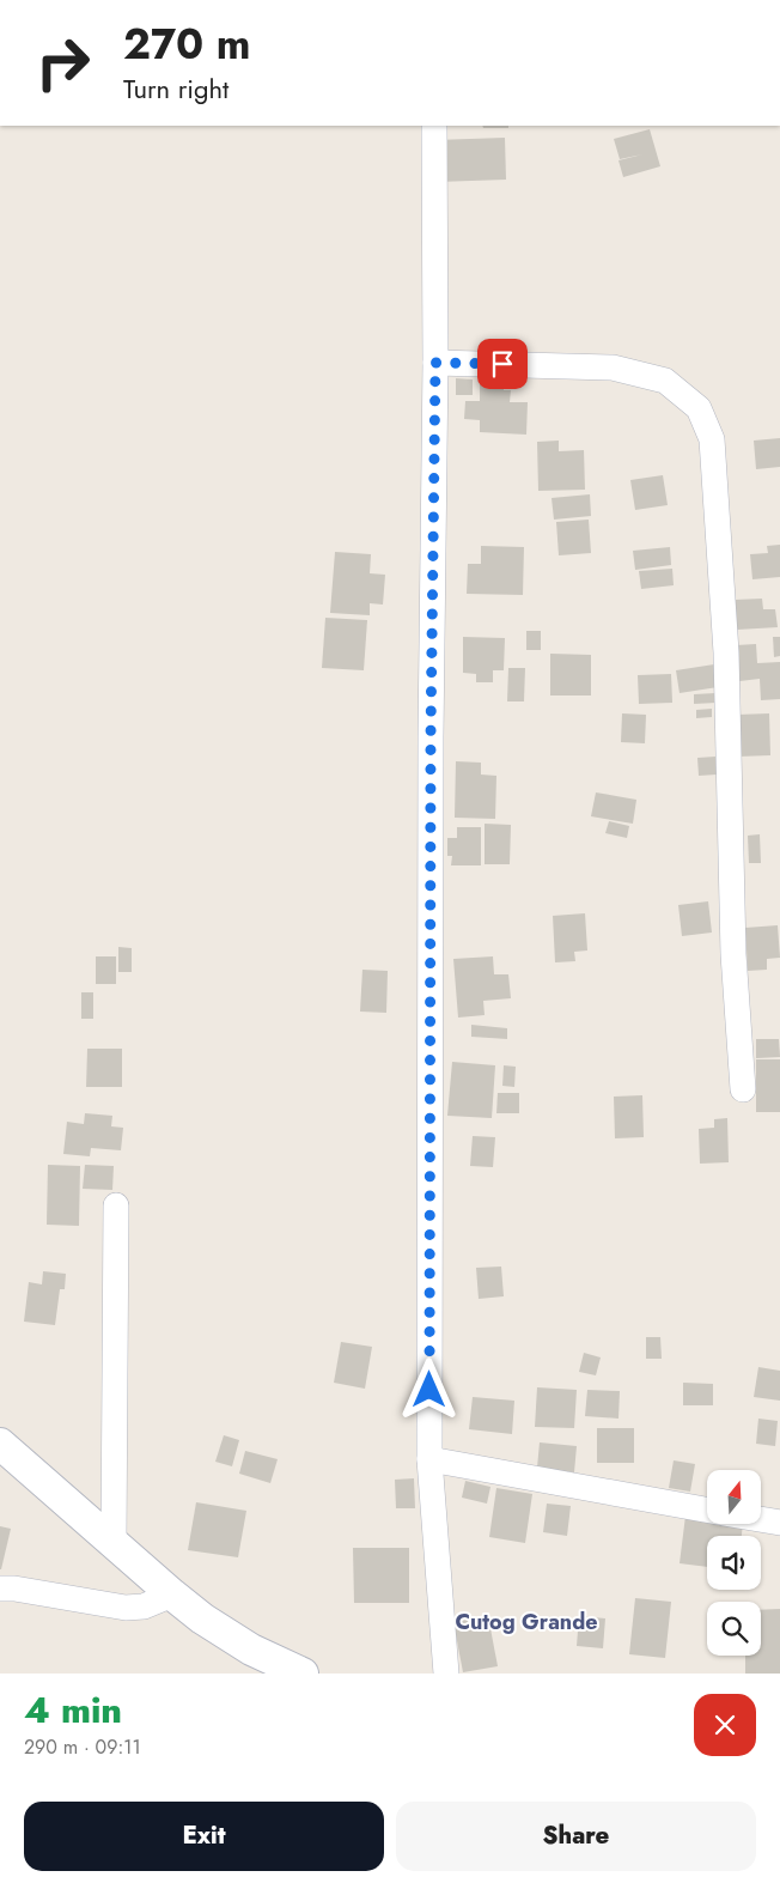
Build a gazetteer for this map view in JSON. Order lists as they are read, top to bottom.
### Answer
{
  "districts": ["Cutog Grande"],
  "north": "top",
  "page": {
    "turn": ["270 m", "Turn right"],
    "heading": ["4 min", "290 m · 09:11"],
    "buttons": ["Exit", "Share"]
  }
}
